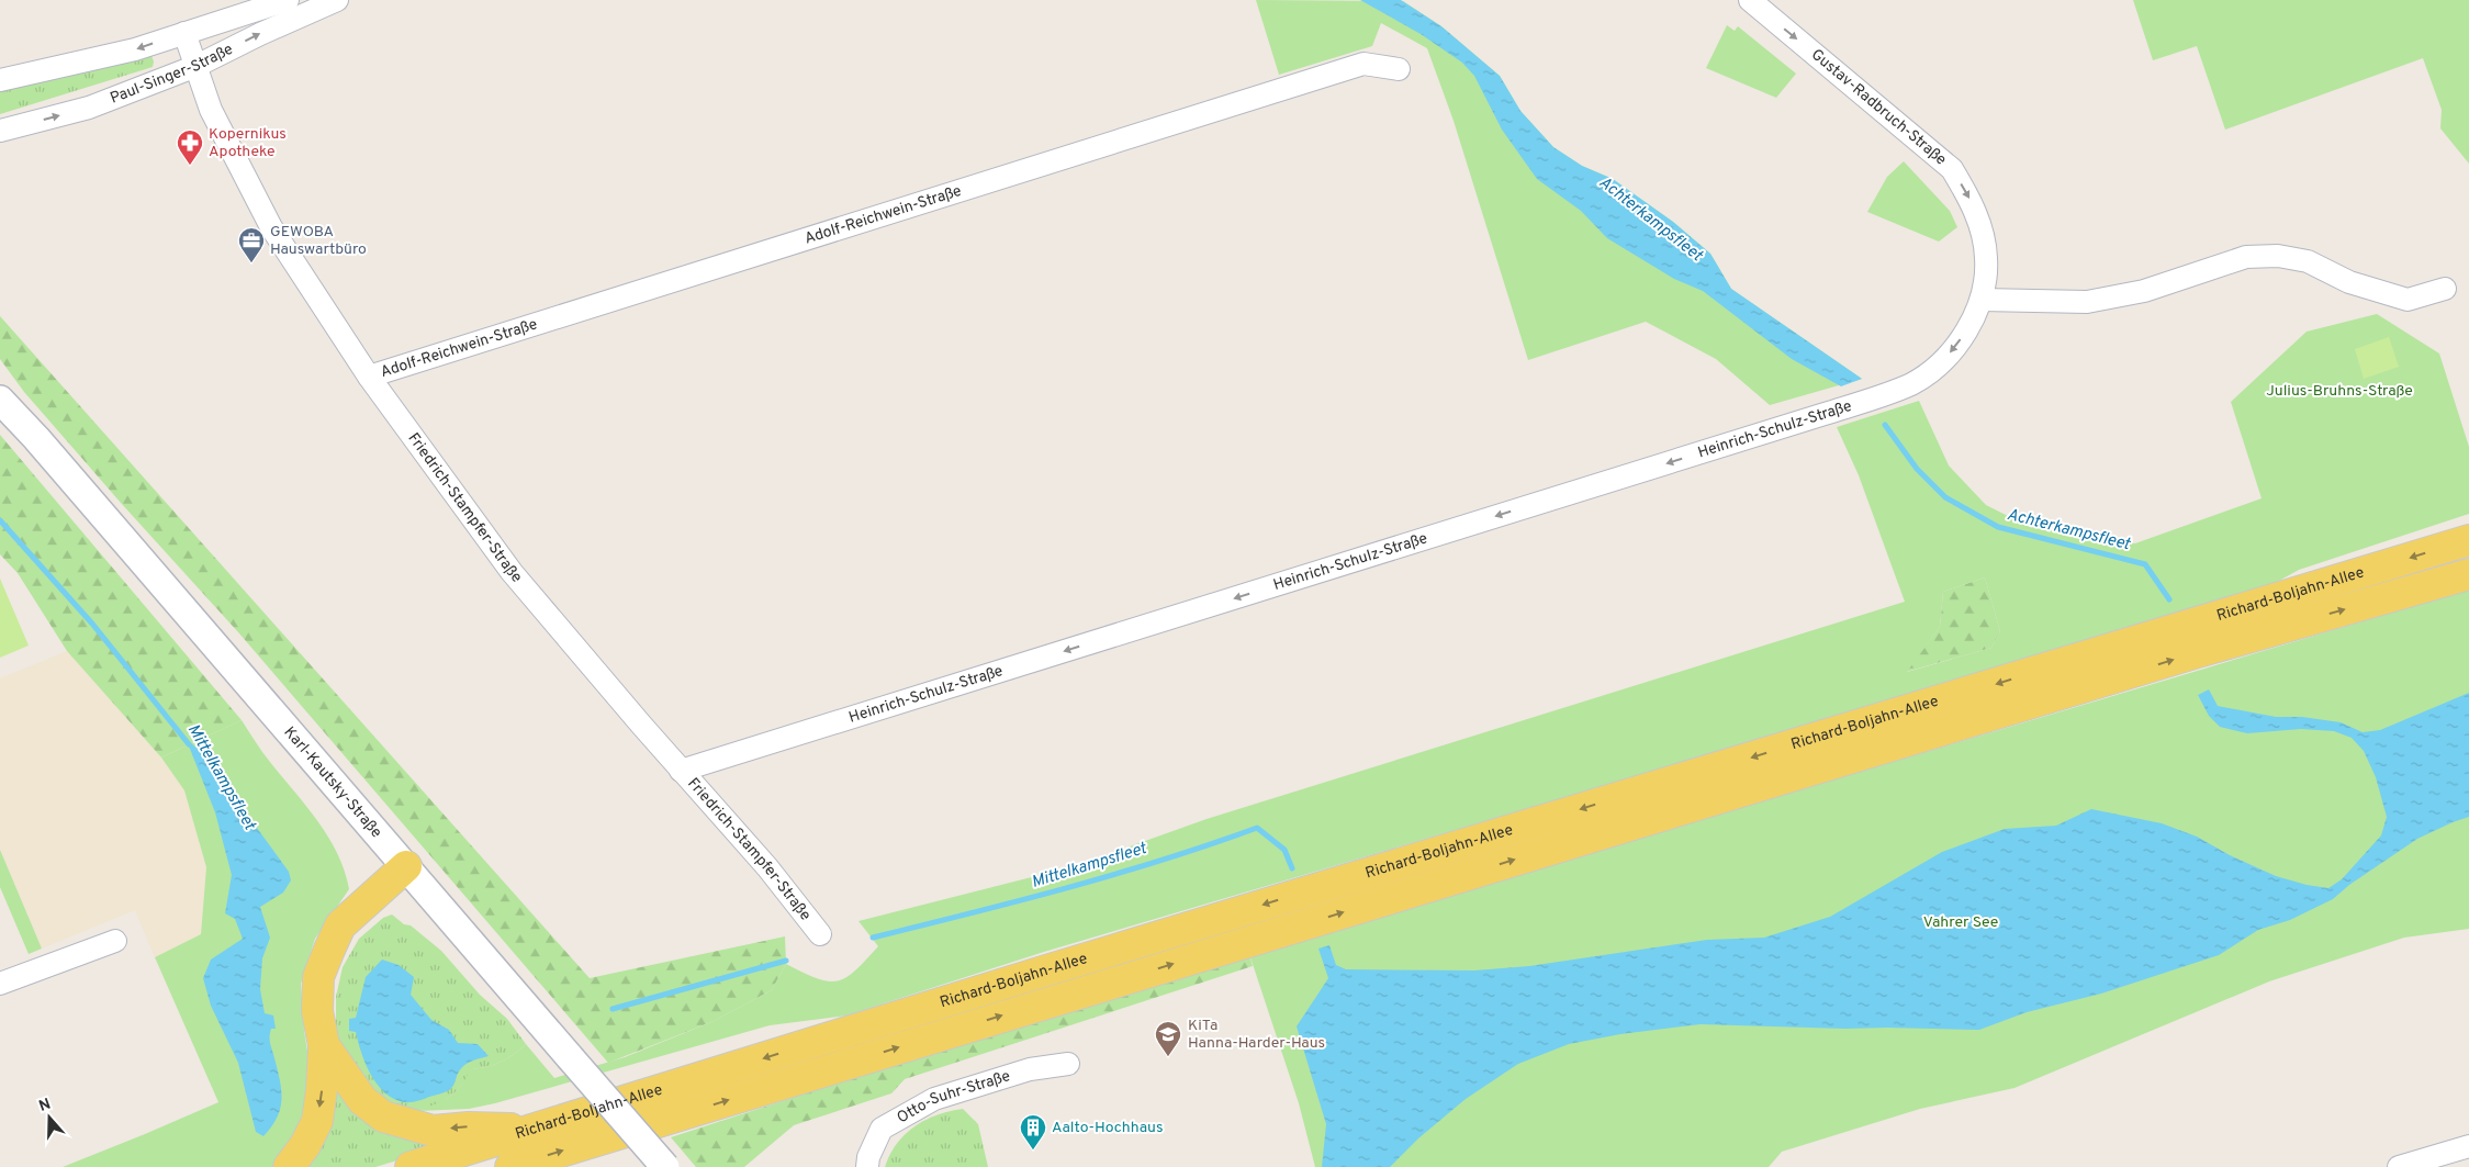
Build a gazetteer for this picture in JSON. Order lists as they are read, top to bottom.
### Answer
{
  "streets": {
    "main road": ["Richard-Boljahn-Allee"],
    "street": [
      "Paul-Singer-Straße",
      "Gustav-Radbruch-Straße",
      "Adolf-Reichwein-Straße",
      "Heinrich-Schulz-Straße",
      "Friedrich-Stampfer-Straße",
      "Karl-Kautsky-Straße",
      "Otto-Suhr-Straße"
    ]
  },
  "crossings": [
    ["Paul-Singer-Straße", "Friedrich-Stampfer-Straße"],
    ["Gustav-Radbruch-Straße", "Heinrich-Schulz-Straße"],
    ["Adolf-Reichwein-Straße", "Friedrich-Stampfer-Straße"],
    ["Heinrich-Schulz-Straße", "Friedrich-Stampfer-Straße"]
  ],
  "one_way": ["Gustav-Radbruch-Straße", "Heinrich-Schulz-Straße"],
  "water": ["Achterkampsfleet", "Mittelkampsfleet"],
  "parks": ["Julius-Bruhns-Straße", "Vahrer See"],
  "places": {
    "pharmacy": ["Kopernikus Apotheke"],
    "office": ["GEWOBA Hauswartbüro"],
    "school or university": ["KiTa Hanna-Harder-Haus"],
    "building": ["Aalto-Hochhaus"]
  },
  "north": "top"
}
